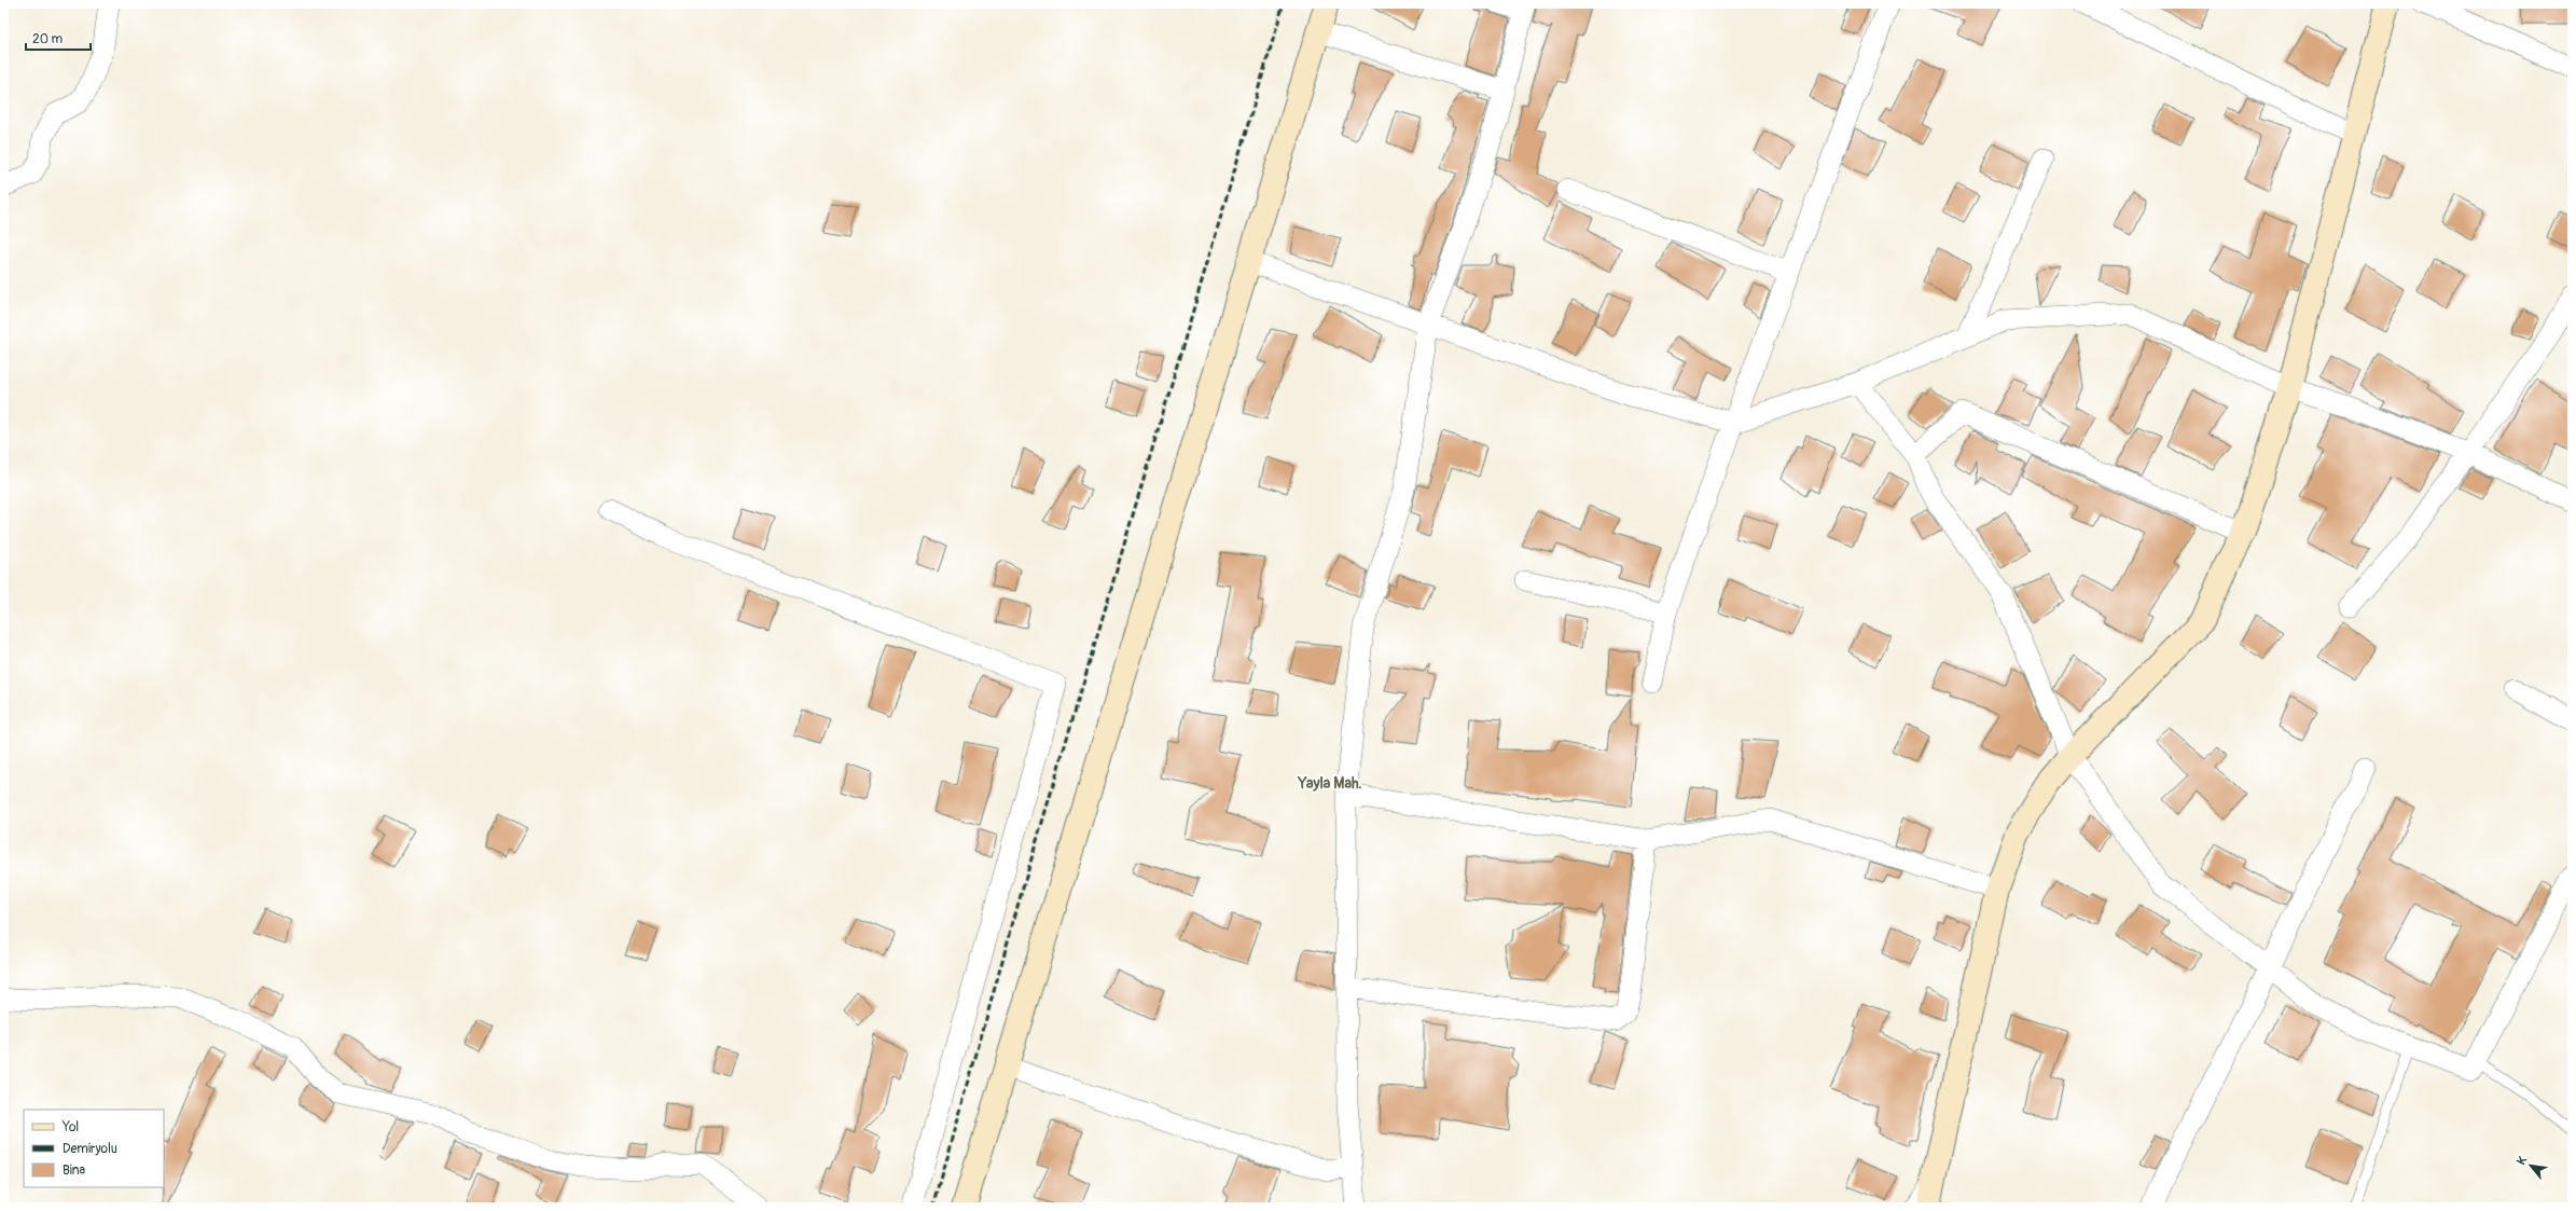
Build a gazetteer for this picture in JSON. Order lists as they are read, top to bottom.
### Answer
{
  "districts": ["Yayla Mah."],
  "legend": ["Yol", "Demiryolu", "Bina"],
  "scale_bar": "20 m",
  "north": "top left"
}
